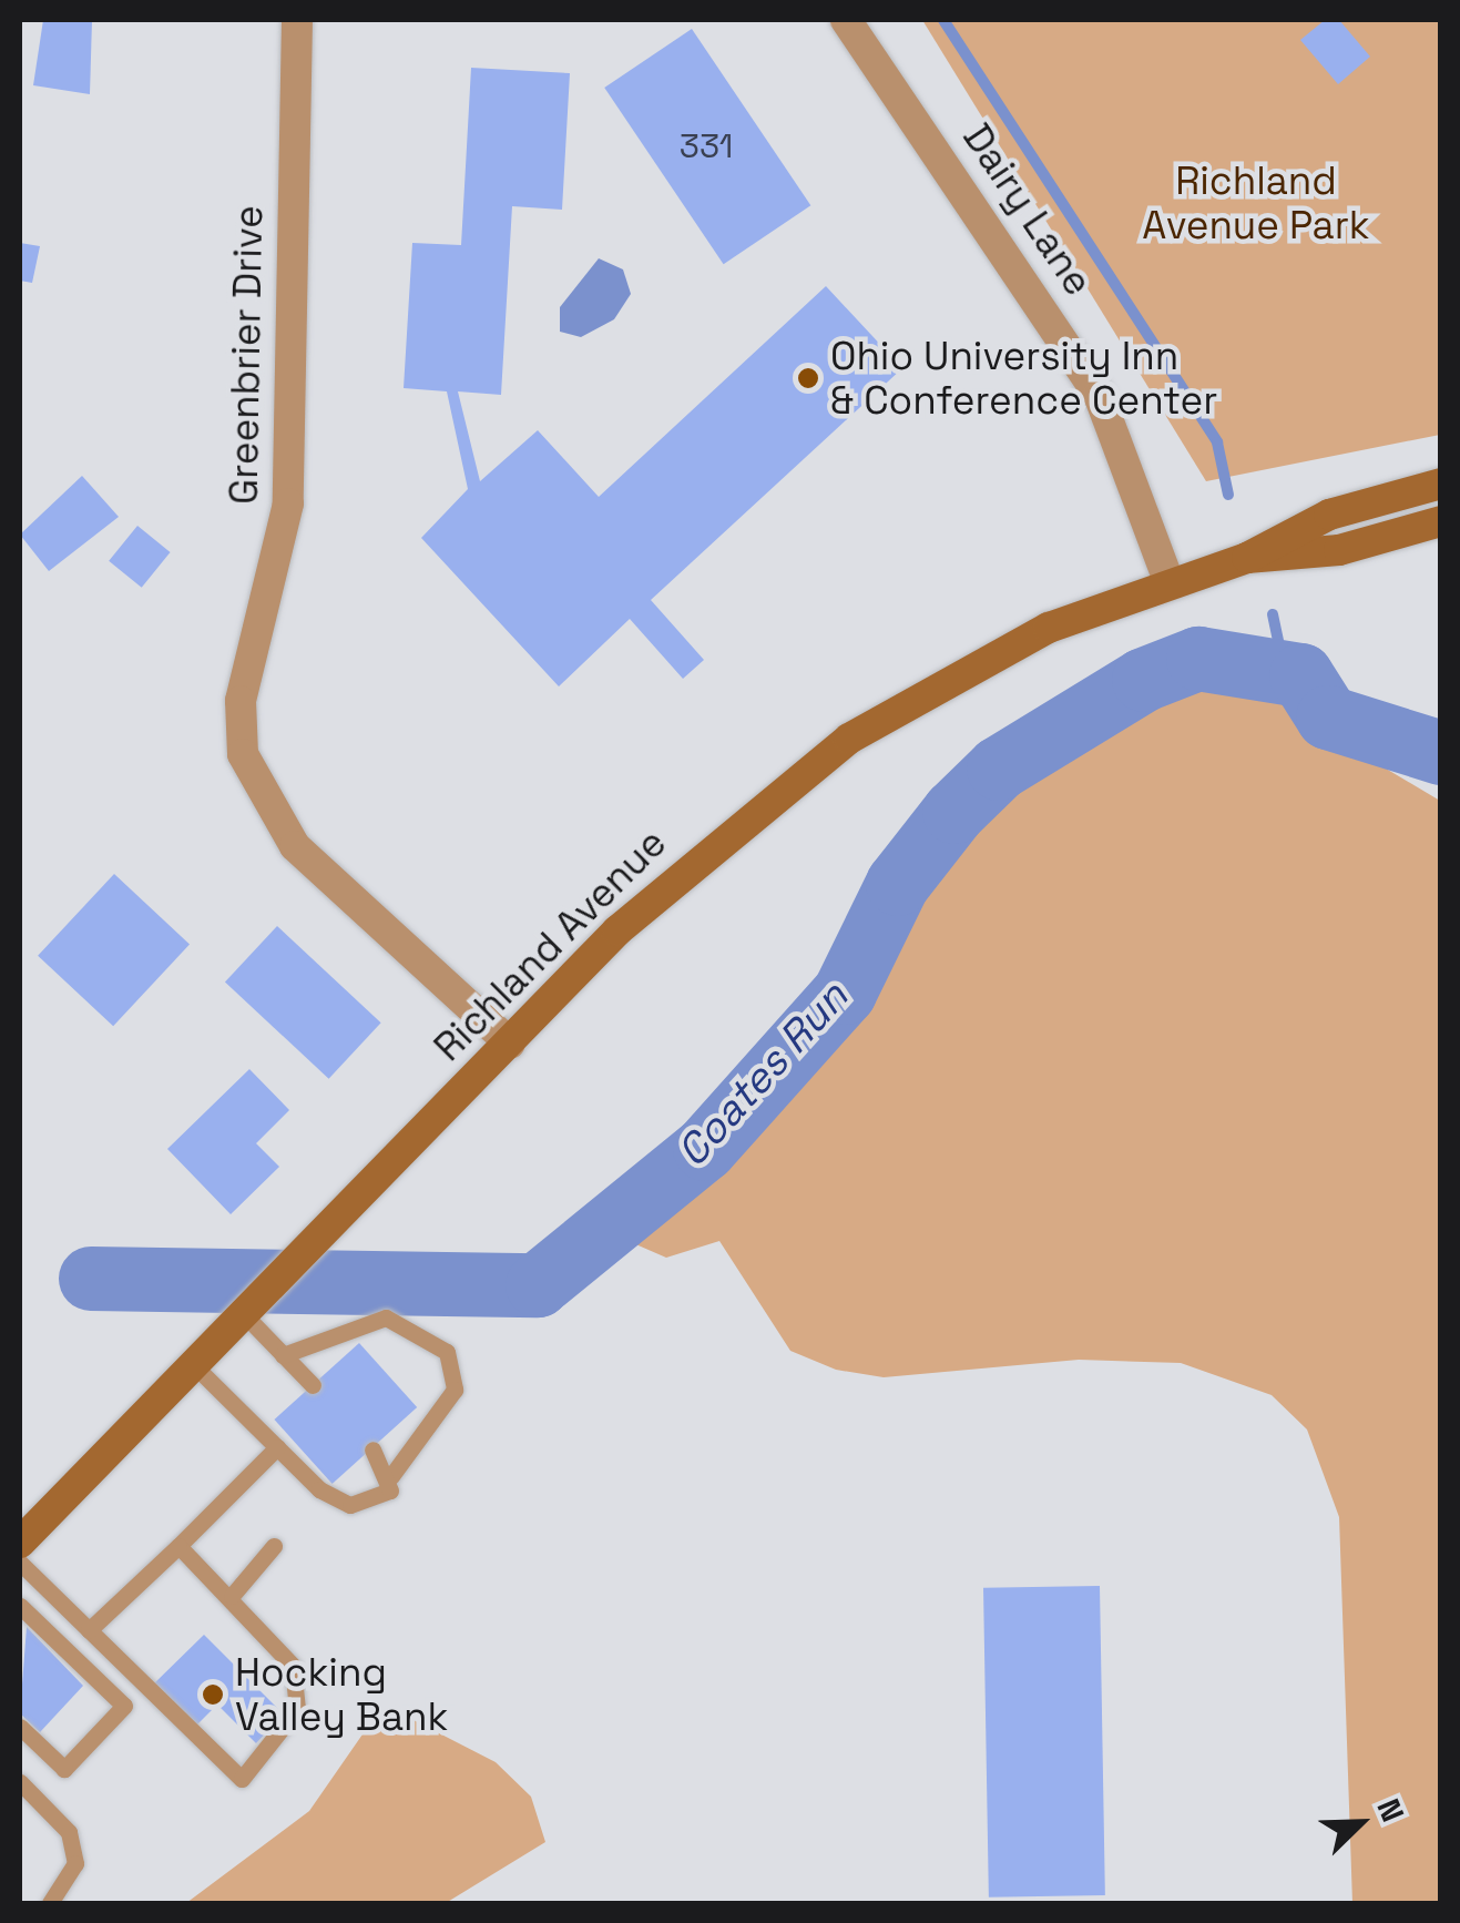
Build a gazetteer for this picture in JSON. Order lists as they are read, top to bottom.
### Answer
{
  "streets": {
    "main road": ["Richland Avenue"],
    "street": ["Dairy Lane", "Greenbrier Drive"]
  },
  "crossings": [
    ["Dairy Lane", "Richland Avenue"],
    ["Greenbrier Drive", "Richland Avenue"]
  ],
  "water": ["Coates Run"],
  "parks": ["Richland Avenue Park"],
  "places": ["Ohio University Inn & Conference Center", "Hocking Valley Bank"],
  "house_numbers": ["331"],
  "north": "top right"
}
